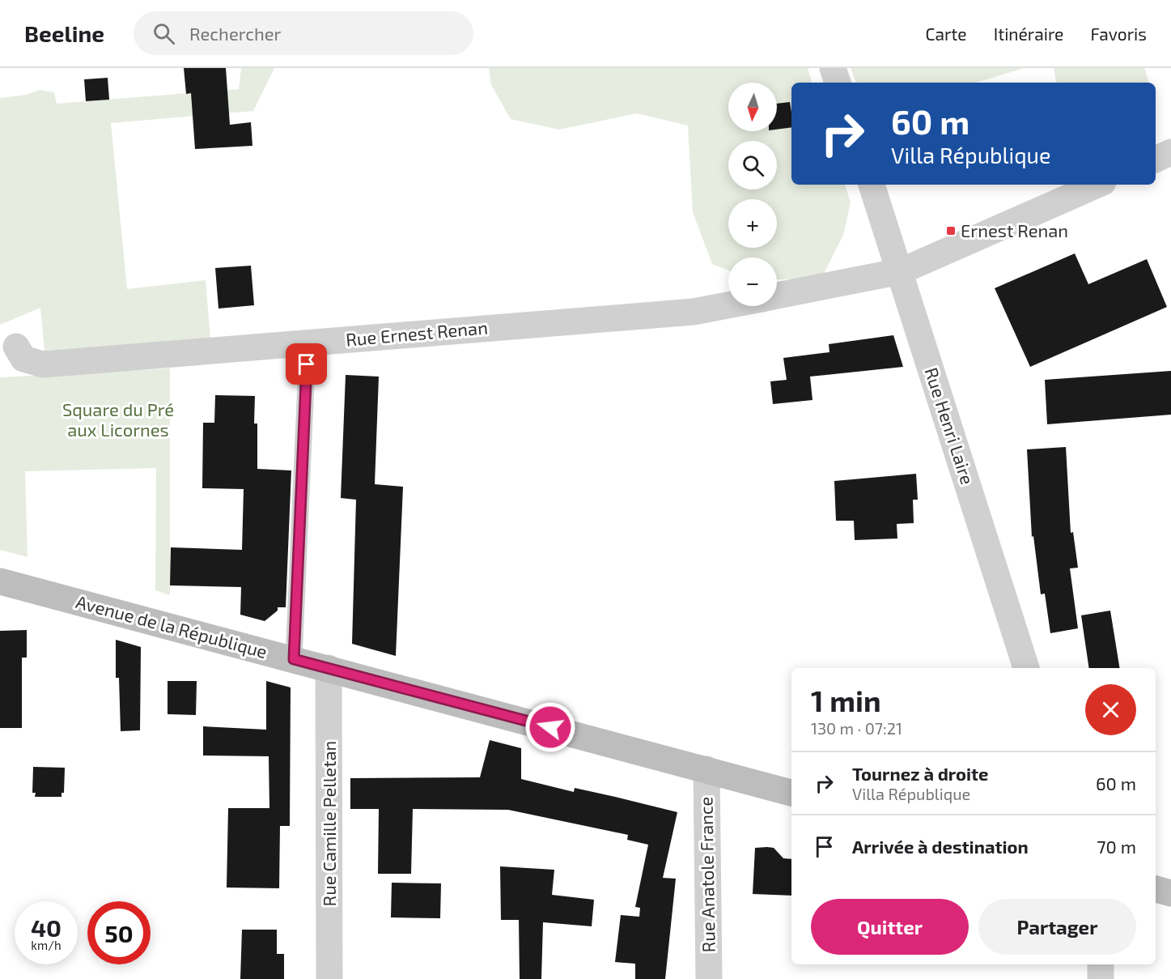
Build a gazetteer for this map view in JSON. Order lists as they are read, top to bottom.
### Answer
{
  "streets": {
    "main road": ["Avenue de la République"],
    "street": [
      "Rue Ernest Renan",
      "Rue Henri Laire",
      "Rue Camille Pelletan",
      "Rue Anatole France"
    ]
  },
  "crossings": [
    ["Rue Ernest Renan", "Rue Henri Laire"],
    ["Avenue de la République", "Rue Camille Pelletan"],
    ["Avenue de la République", "Rue Anatole France"]
  ],
  "parks": ["Square du Pré aux Licornes"],
  "places": {
    "transit": ["Ernest Renan"]
  },
  "north": "bottom",
  "page": {
    "header": "Beeline",
    "search": "Rechercher",
    "nav": ["Carte", "Itinéraire", "Favoris"],
    "map_buttons": ["+", "−"],
    "turn": ["60 m", "Villa République"],
    "heading": ["1 min", "130 m · 07:21"],
    "list": [
      {
        "name": "Tournez à droite",
        "note": "Villa République",
        "value": "60 m"
      },
      {
        "name": "Arrivée à destination",
        "value": "70 m"
      }
    ],
    "buttons": ["Quitter", "Partager"],
    "speed": "40 km/h",
    "limit": "50"
  }
}
